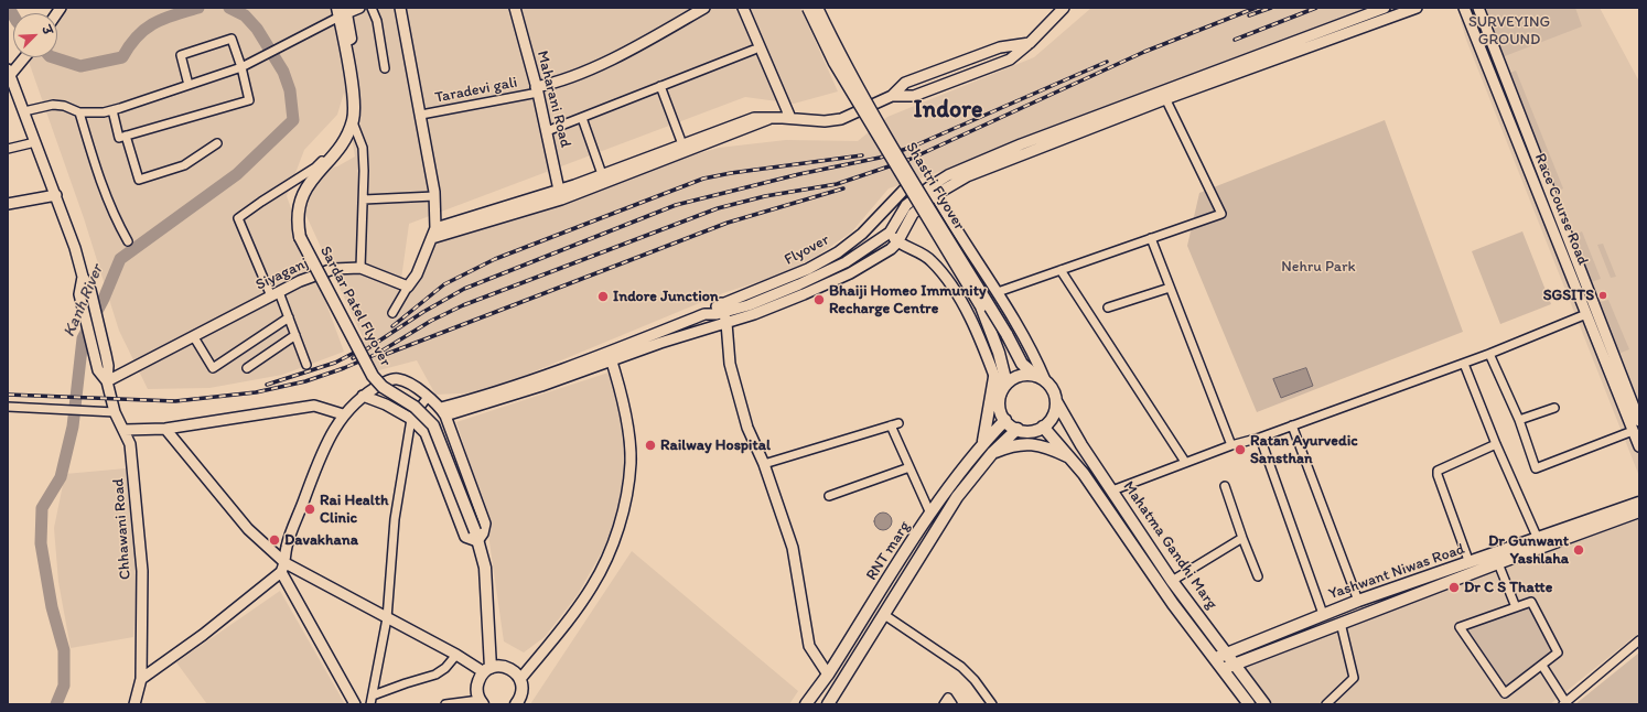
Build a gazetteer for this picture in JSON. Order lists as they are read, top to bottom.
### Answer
{
  "streets": {
    "main road": [
      "Shastri Flyover",
      "Sardar Patel Flyover",
      "Mahatma Gandhi Marg",
      "RNT marg",
      "Yashwant Niwas Road"
    ],
    "street": [
      "Taradevi gali",
      "Maharani Road",
      "Race Course Road",
      "Flyover",
      "Siyaganj",
      "Chhawani Road"
    ]
  },
  "crossings": [
    ["Taradevi gali", "Maharani Road"],
    ["Shastri Flyover", "Flyover"],
    ["Shastri Flyover", "Mahatma Gandhi Marg"],
    ["Shastri Flyover", "RNT marg"],
    ["Siyaganj", "Chhawani Road"],
    ["Mahatma Gandhi Marg", "RNT marg"],
    ["Mahatma Gandhi Marg", "Yashwant Niwas Road"]
  ],
  "districts": ["Indore"],
  "water": ["Kanh River"],
  "parks": ["SURVEYING GROUND", "Nehru Park"],
  "places": [
    "SGSITS",
    "Indore Junction",
    "Bhaiji Homeo Immunity Recharge Centre",
    "Railway Hospital",
    "Ratan Ayurvedic Sansthan",
    "Rai Health Clinic",
    "Davakhana",
    "Dr Gunwant Yashlaha",
    "Dr C S Thatte"
  ],
  "north": "top right"
}
